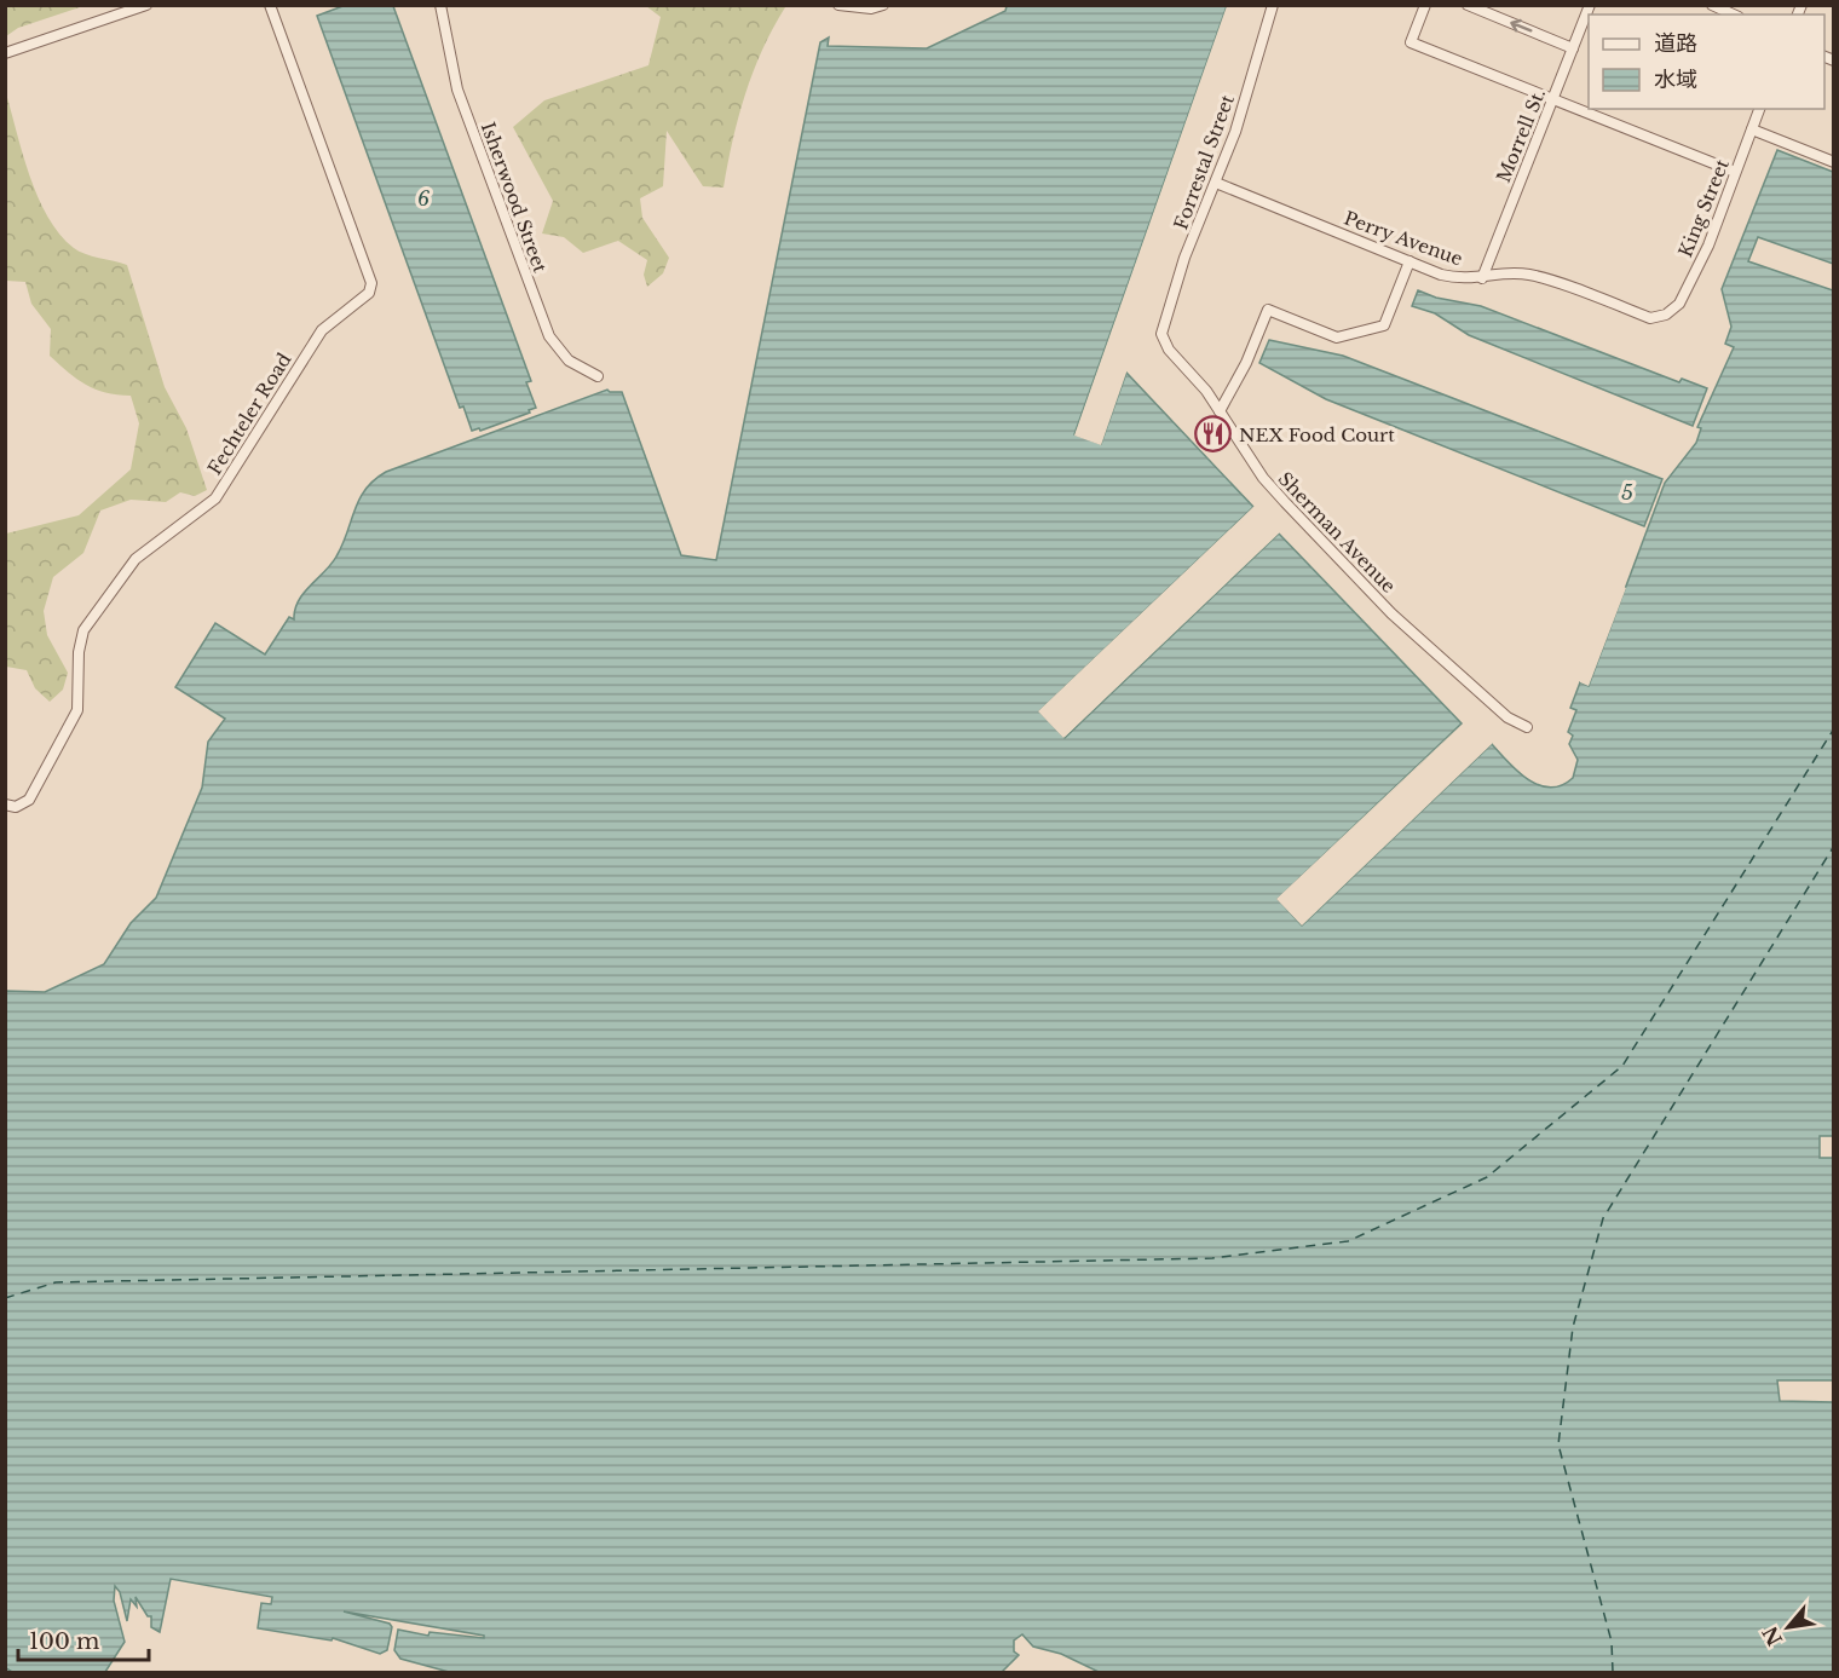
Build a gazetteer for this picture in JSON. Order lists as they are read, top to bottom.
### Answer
{
  "streets": {
    "street": [
      "Morrell St.",
      "Forrestal Street",
      "Isherwood Street",
      "King Street",
      "Perry Avenue",
      "Fechteler Road",
      "Sherman Avenue"
    ]
  },
  "crossings": [
    ["Morrell St.", "Perry Avenue"],
    ["Forrestal Street", "Perry Avenue"],
    ["Forrestal Street", "Sherman Avenue"],
    ["King Street", "Perry Avenue"]
  ],
  "water": ["6", "5"],
  "places": {
    "restaurant": ["NEX Food Court"]
  },
  "legend": ["道路", "水域"],
  "scale_bar": "100 m",
  "north": "bottom left"
}
